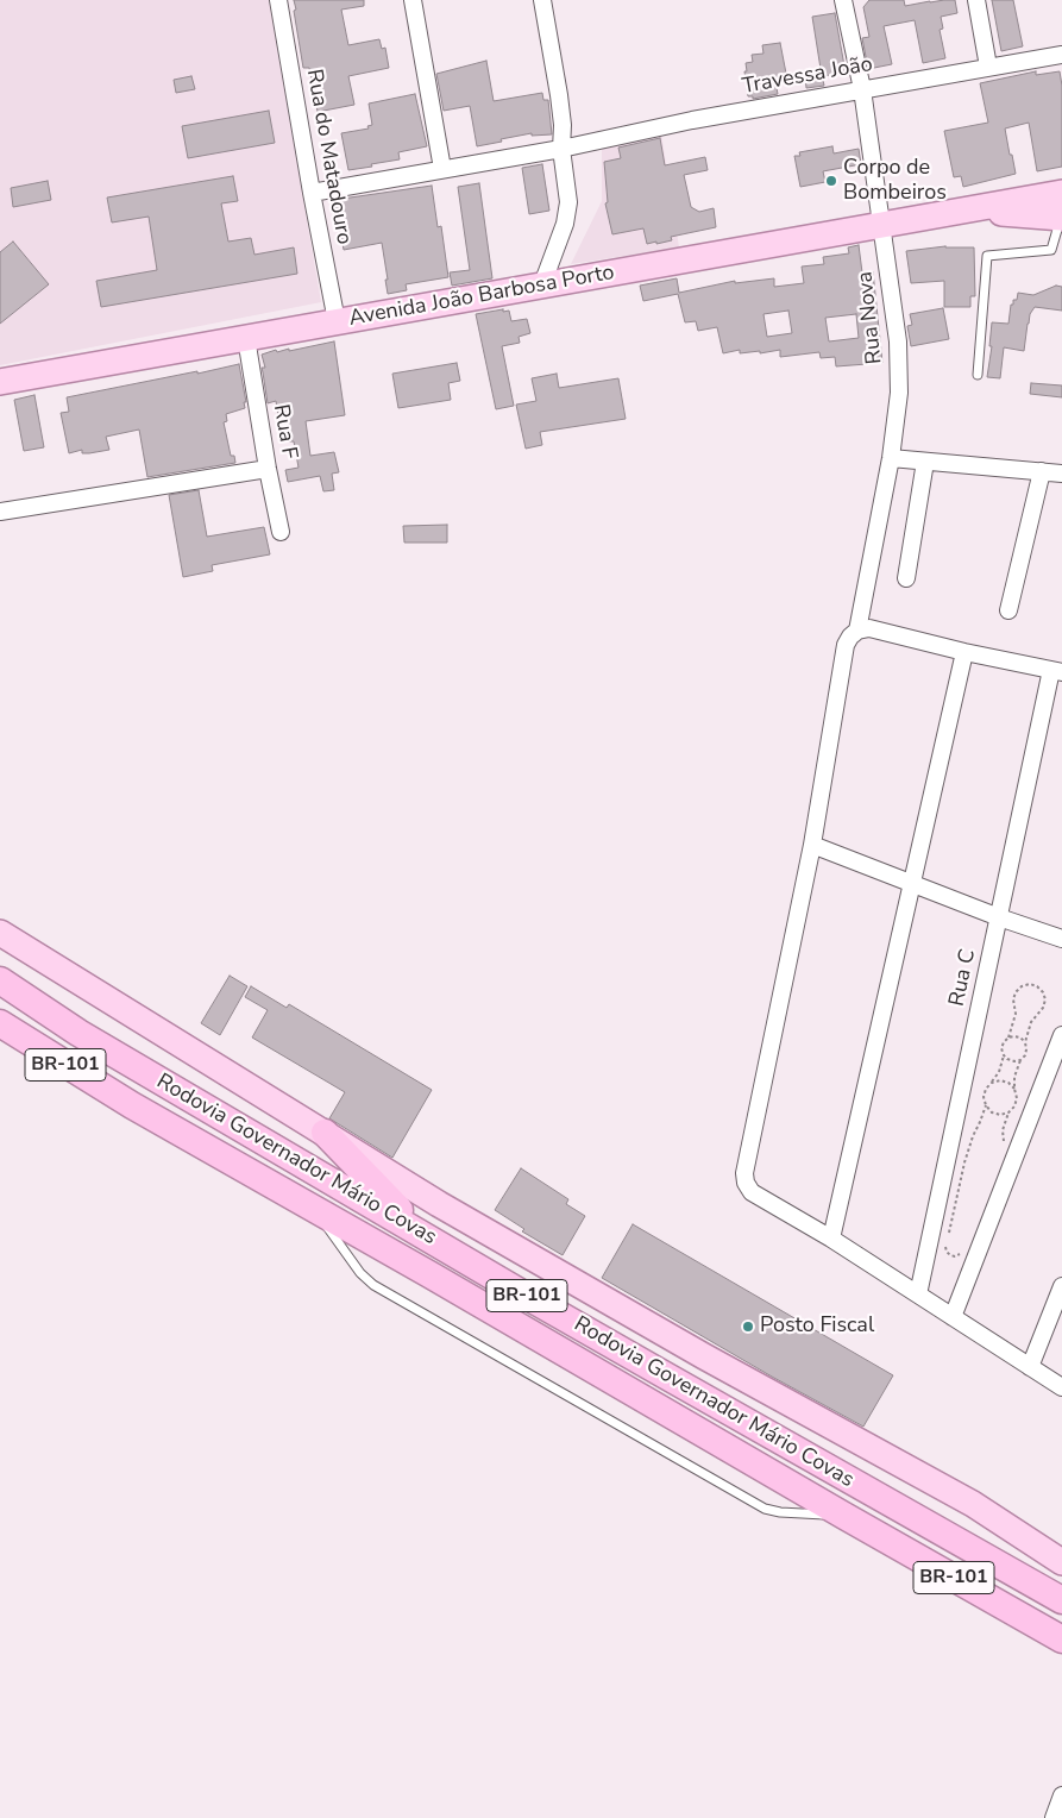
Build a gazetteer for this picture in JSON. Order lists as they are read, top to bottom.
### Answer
{
  "streets": {
    "highway": ["BR-101", "Rodovia Governador Mário Covas"],
    "main road": ["Avenida João Barbosa Porto"],
    "street": [
      "Travessa João",
      "Rua do Matadouro",
      "Rua Nova",
      "Rua F",
      "Rua C"
    ]
  },
  "crossings": [
    ["Travessa João", "Rua do Matadouro"],
    ["Travessa João", "Rua Nova"],
    ["Rua do Matadouro", "Avenida João Barbosa Porto"],
    ["Avenida João Barbosa Porto", "Rua Nova"],
    ["Avenida João Barbosa Porto", "Rua F"],
    ["Rua Nova", "Rua C"]
  ],
  "places": ["Corpo de Bombeiros", "Posto Fiscal"]
}
